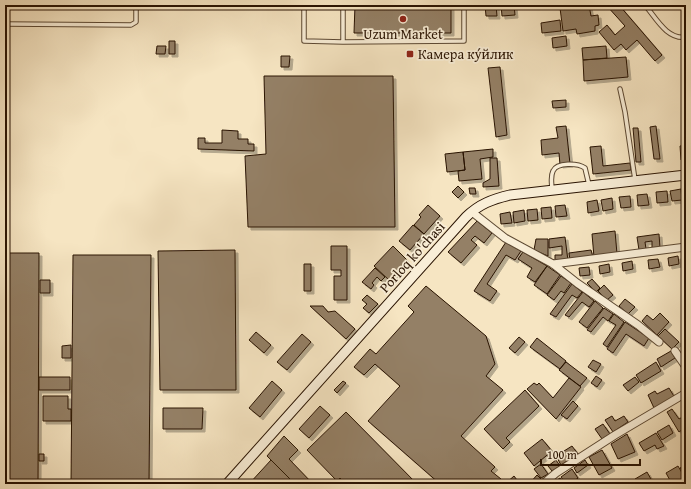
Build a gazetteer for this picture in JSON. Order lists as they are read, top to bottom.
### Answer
{
  "streets": {
    "main road": ["Porloq ko'chasi"]
  },
  "places": {
    "other": ["Uzum Market"],
    "transit": ["Камера ку́йлик"]
  },
  "scale_bar": "100 m"
}
